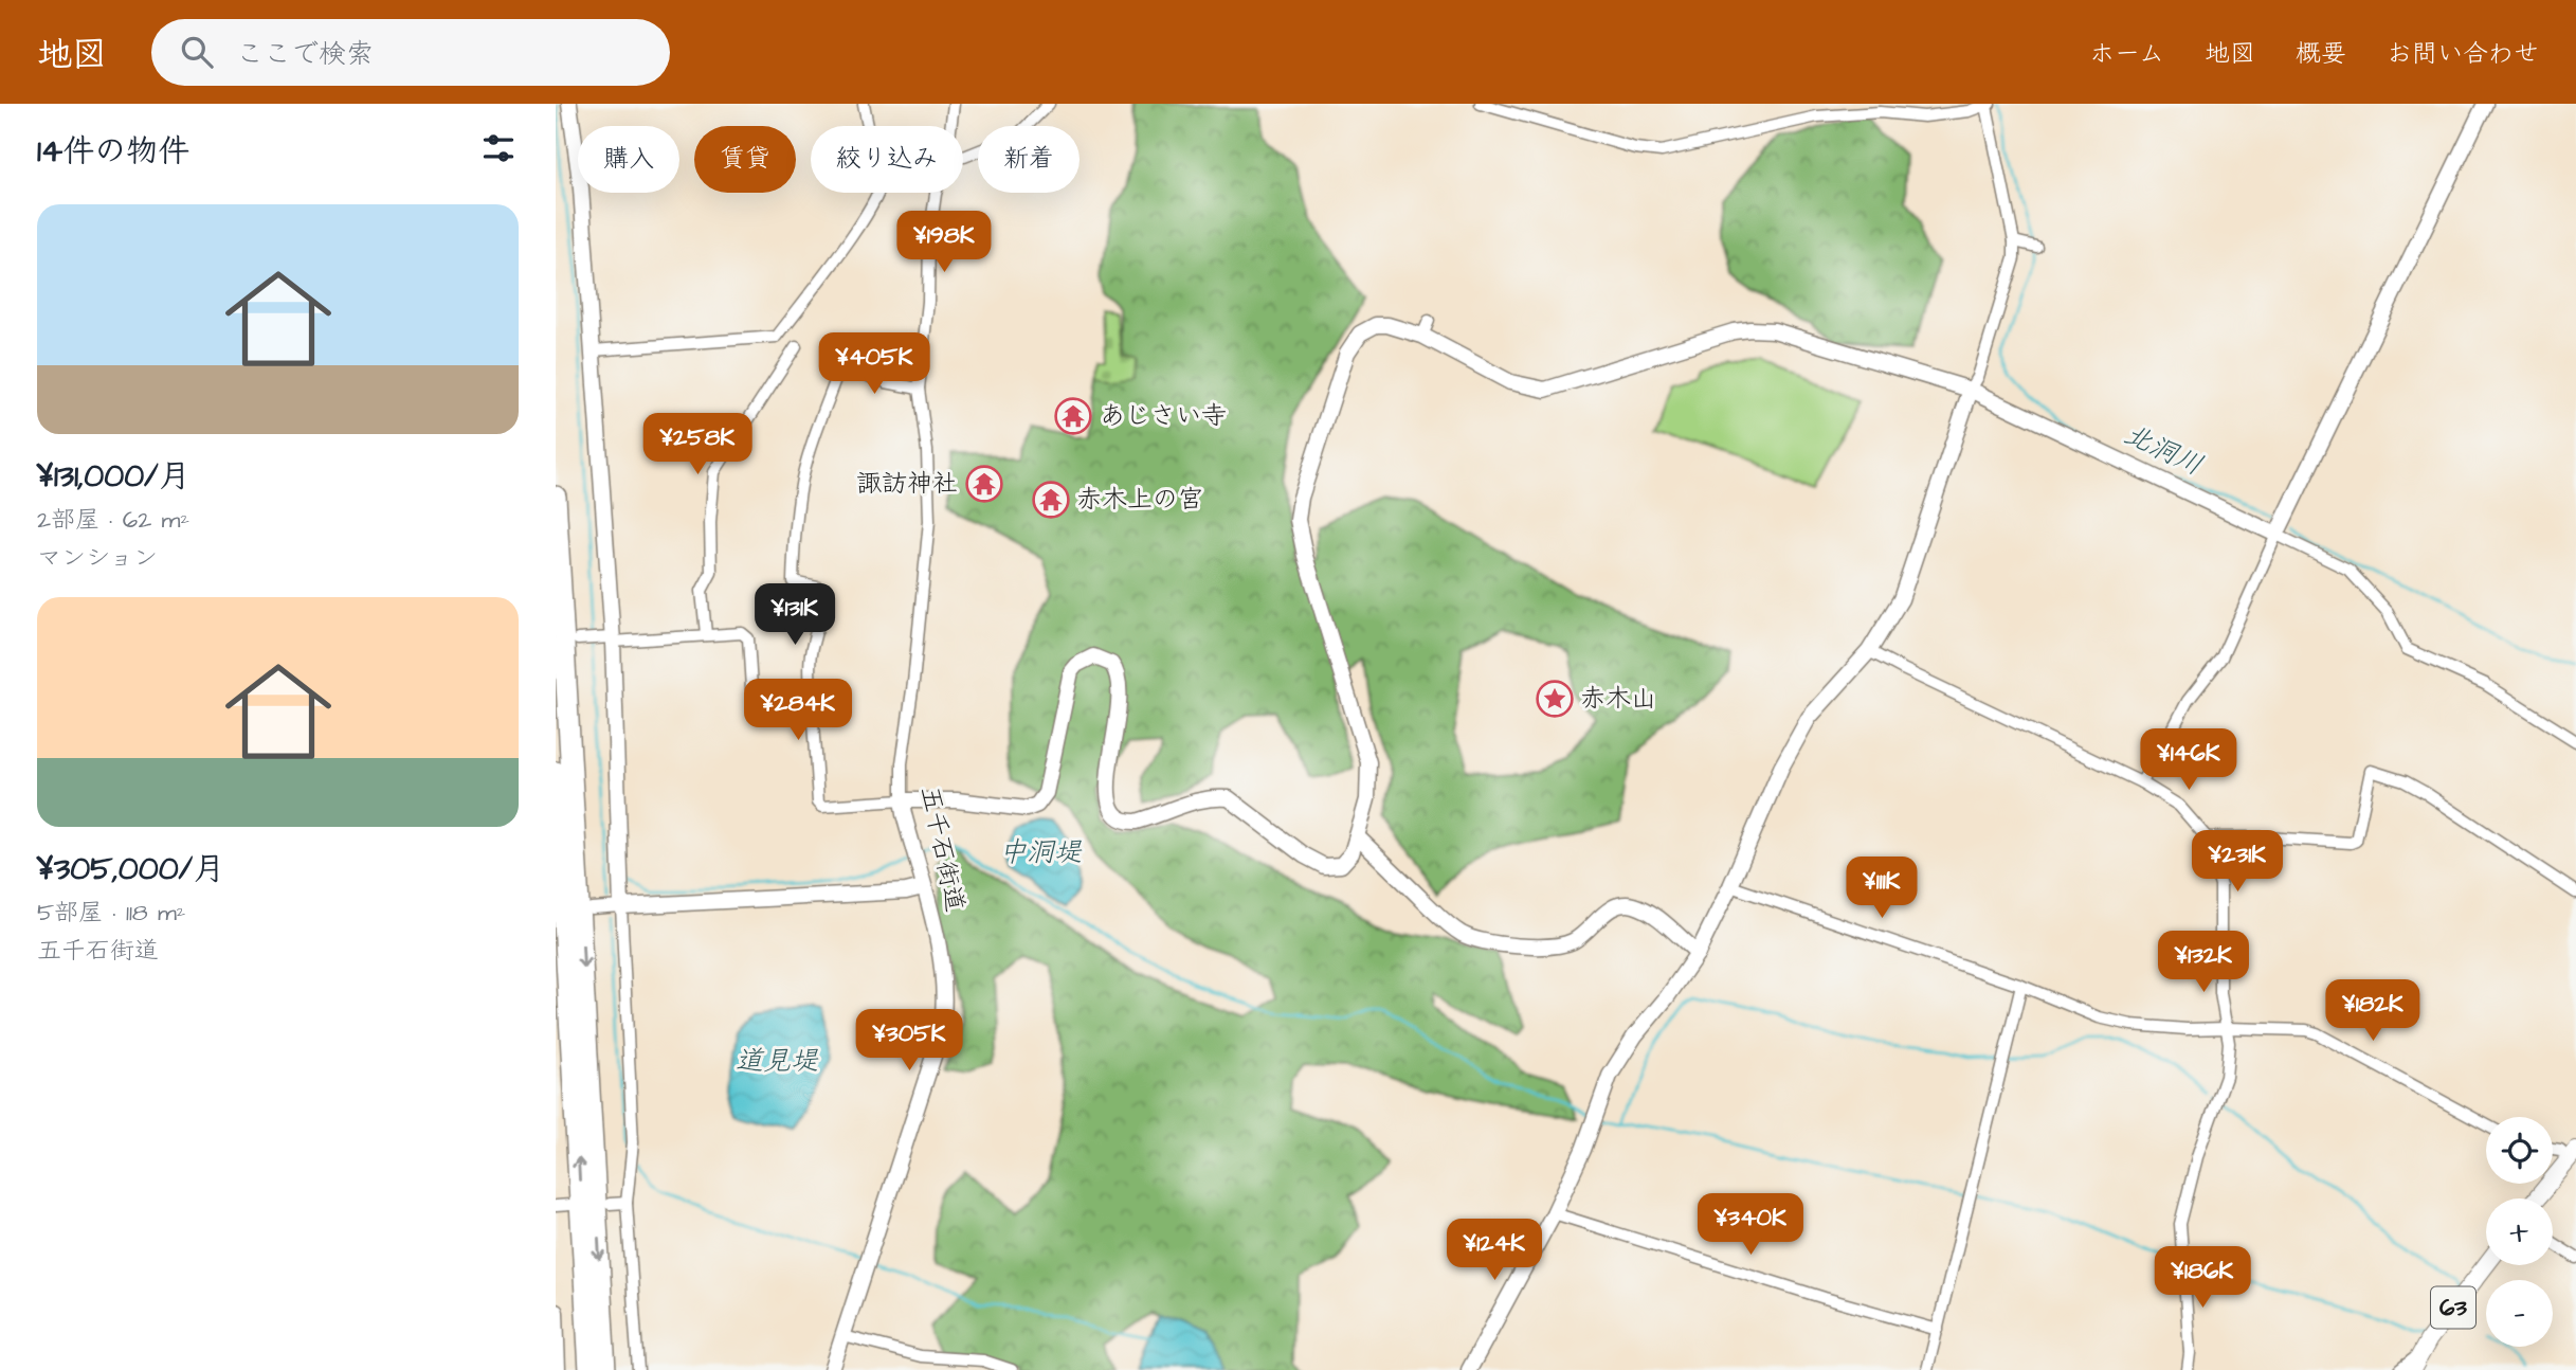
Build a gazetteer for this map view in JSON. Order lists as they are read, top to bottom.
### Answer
{
  "streets": {
    "main road": ["63"],
    "street": ["五千石街道"]
  },
  "water": ["北洞川", "中洞堤", "道見堤"],
  "places": {
    "temple": ["あじさい寺", "諏訪神社", "赤木上の宮"],
    "place": ["赤木山"]
  },
  "page": {
    "header": "地図",
    "search": "ここで検索",
    "nav": [
      "ホーム",
      "地図",
      "概要",
      "お問い合わせ"
    ],
    "heading": "14件の物件",
    "chip": [
      "購入",
      "賃貸",
      "絞り込み",
      "新着"
    ],
    "list": [
      {
        "name": "¥131,000/月",
        "note": "2部屋 · 62 m² · マンション"
      },
      {
        "name": "¥305,000/月",
        "note": "5部屋 · 118 m² · 五千石街道"
      }
    ],
    "price": [
      "¥198K",
      "¥405K",
      "¥258K",
      "¥131K",
      "¥284K",
      "¥146K",
      "¥231K",
      "¥111K",
      "¥132K",
      "¥182K",
      "¥305K",
      "¥340K",
      "¥124K",
      "¥186K"
    ],
    "map_buttons": ["+", "−"]
  }
}
